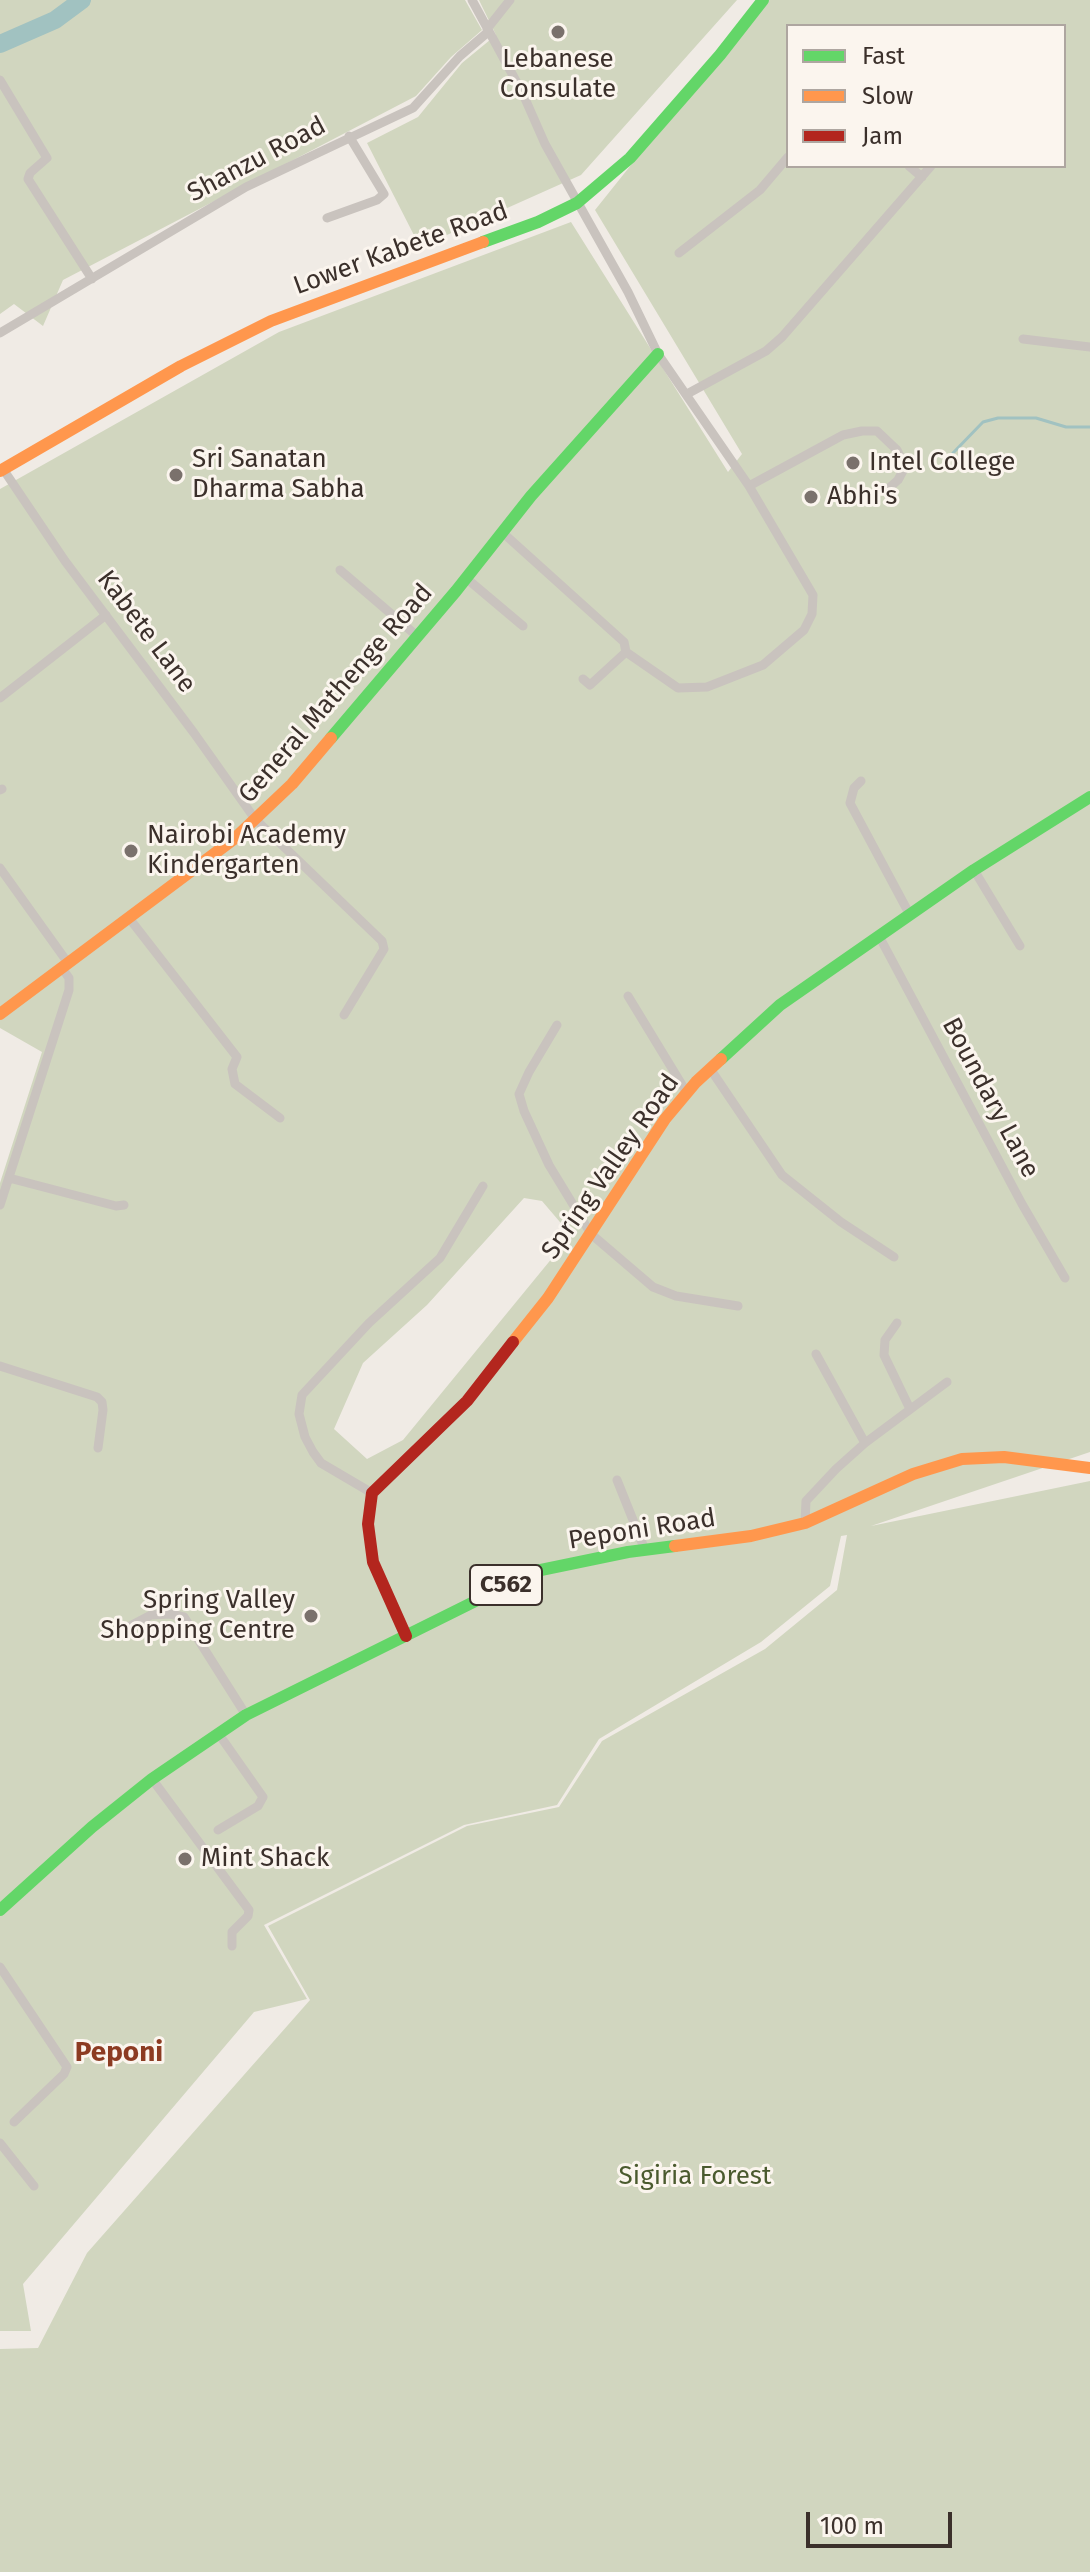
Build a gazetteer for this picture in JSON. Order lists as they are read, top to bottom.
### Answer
{
  "streets": {
    "main road": [
      "Lower Kabete Road",
      "General Mathenge Road",
      "Spring Valley Road",
      "Peponi Road",
      "C562"
    ],
    "street": ["Shanzu Road", "Kabete Lane", "Boundary Lane"]
  },
  "crossings": [
    ["Lower Kabete Road", "Kabete Lane"],
    ["Kabete Lane", "General Mathenge Road"],
    ["Boundary Lane", "Spring Valley Road"]
  ],
  "districts": ["Peponi"],
  "parks": ["Sigiria Forest"],
  "places": [
    "Lebanese Consulate",
    "Intel College",
    "Sri Sanatan Dharma Sabha",
    "Abhi's",
    "Nairobi Academy Kindergarten",
    "Spring Valley Shopping Centre",
    "Mint Shack"
  ],
  "legend": ["Fast", "Slow", "Jam"],
  "scale_bar": "100 m"
}
